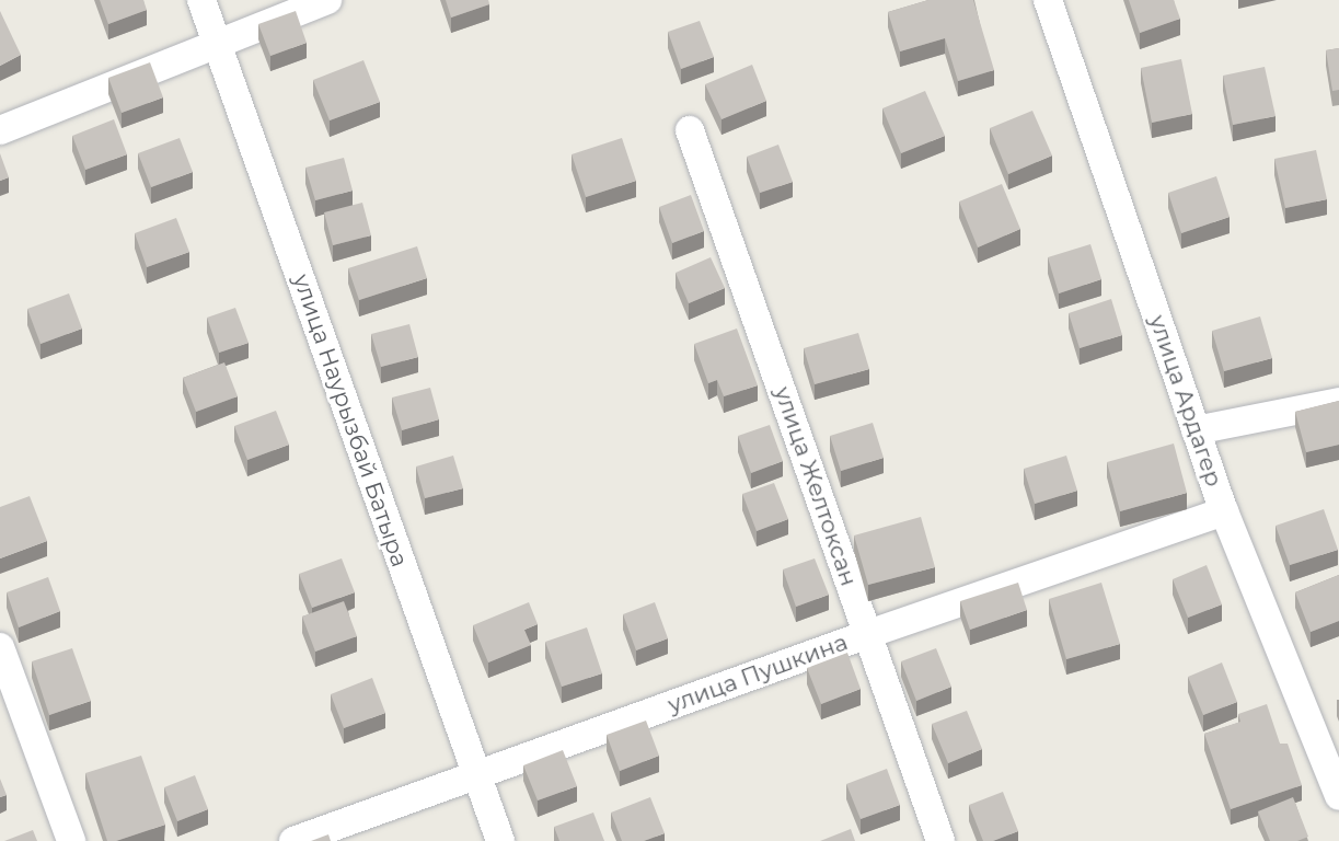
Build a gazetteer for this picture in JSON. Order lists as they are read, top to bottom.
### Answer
{
  "streets": {
    "street": [
      "улица Ардагер",
      "улица Наурызбай Батыра",
      "улица Желтоксан",
      "улица Пушкина"
    ]
  },
  "crossings": [
    ["улица Ардагер", "улица Пушкина"],
    ["улица Наурызбай Батыра", "улица Пушкина"],
    ["улица Желтоксан", "улица Пушкина"]
  ]
}
